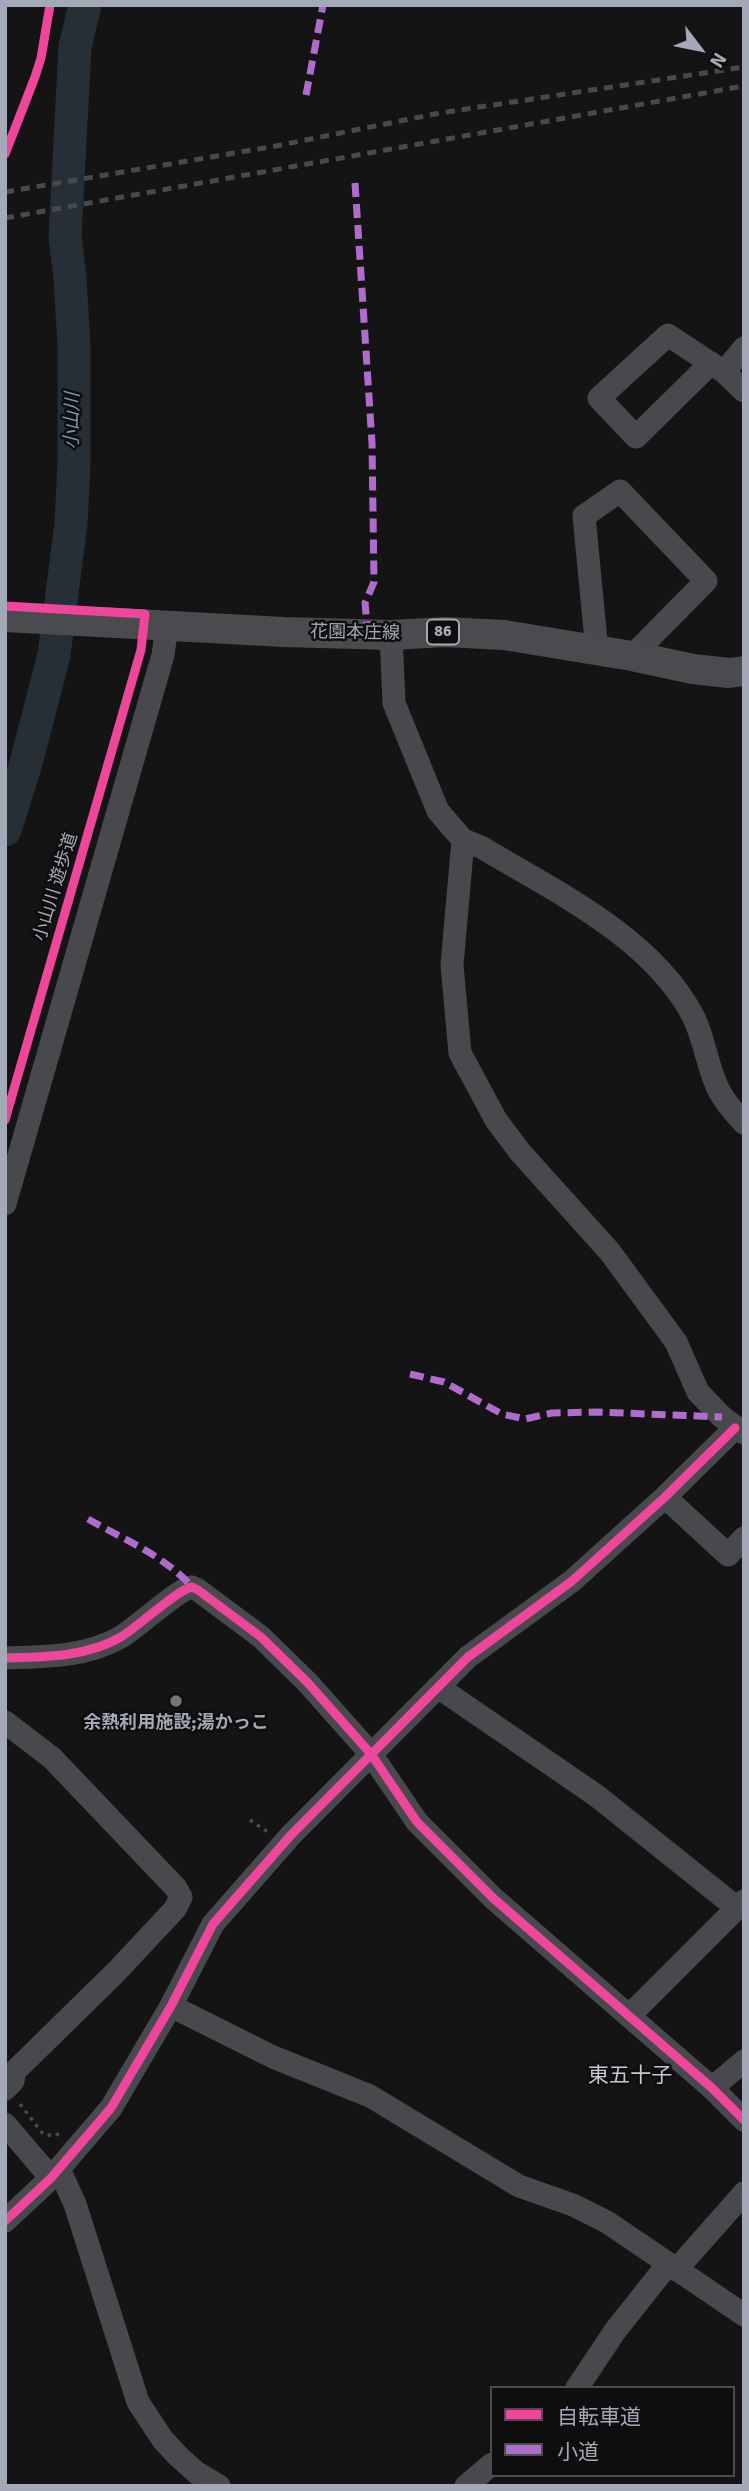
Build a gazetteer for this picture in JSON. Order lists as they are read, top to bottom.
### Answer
{
  "streets": {
    "main road": ["86", "花園本庄線"],
    "cycle path": ["小山川 遊歩道"]
  },
  "districts": ["東五十子"],
  "water": ["小山川"],
  "places": ["余熱利用施設;湯かっこ"],
  "legend": ["自転車道", "小道"],
  "north": "bottom right"
}
